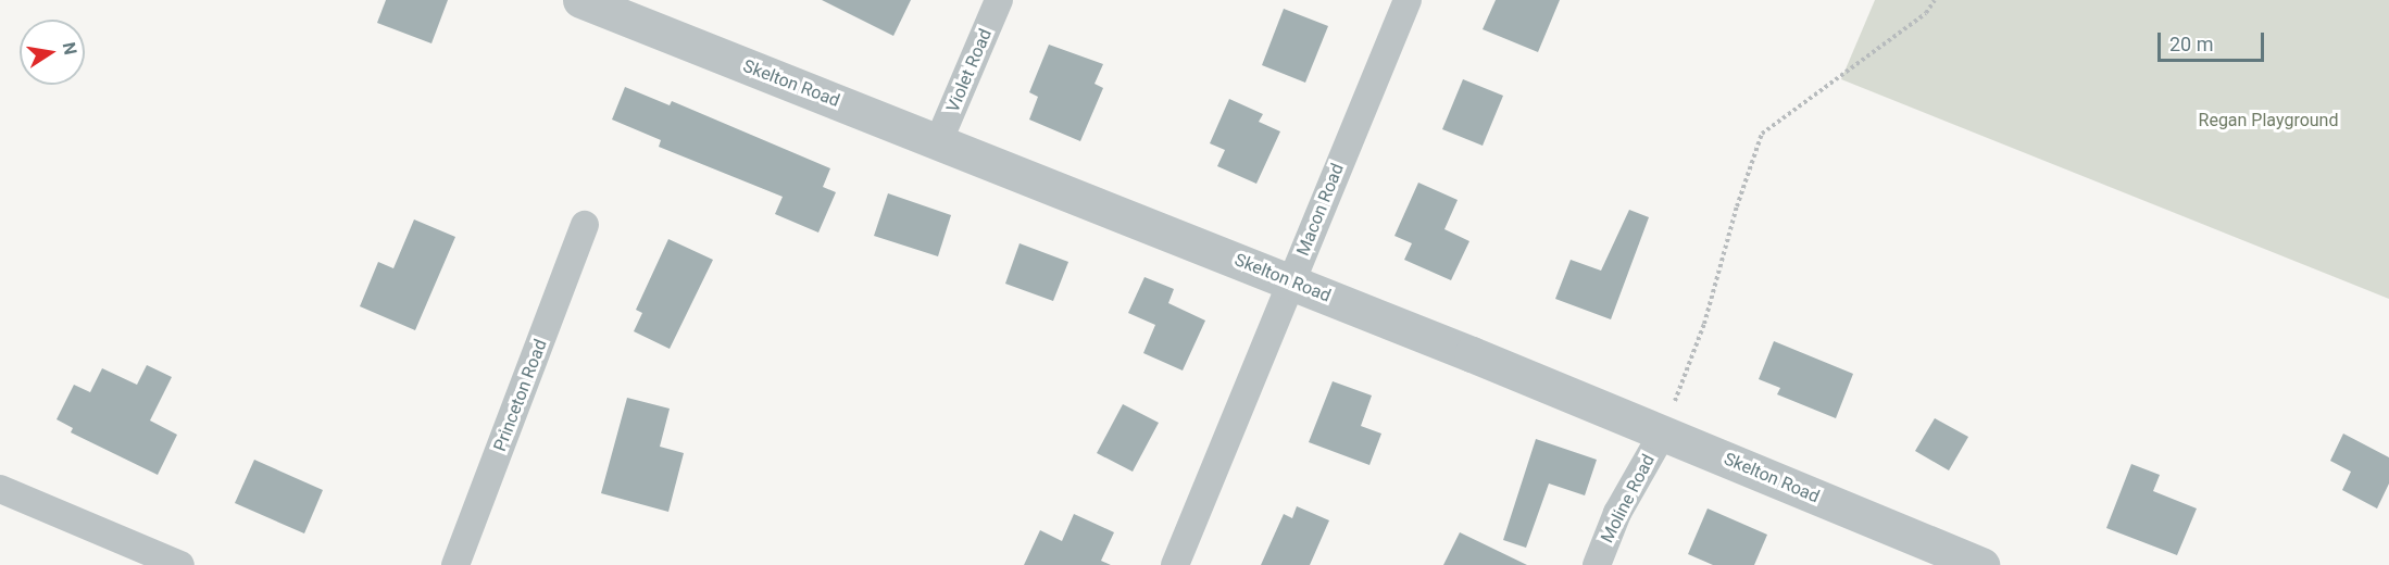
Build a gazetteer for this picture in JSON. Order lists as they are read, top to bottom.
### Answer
{
  "streets": {
    "street": [
      "Violet Road",
      "Skelton Road",
      "Macon Road",
      "Princeton Road",
      "Moline Road"
    ]
  },
  "crossings": [
    ["Violet Road", "Skelton Road"],
    ["Skelton Road", "Macon Road"],
    ["Skelton Road", "Moline Road"]
  ],
  "parks": ["Regan Playground"],
  "scale_bar": "20 m",
  "north": "right"
}
